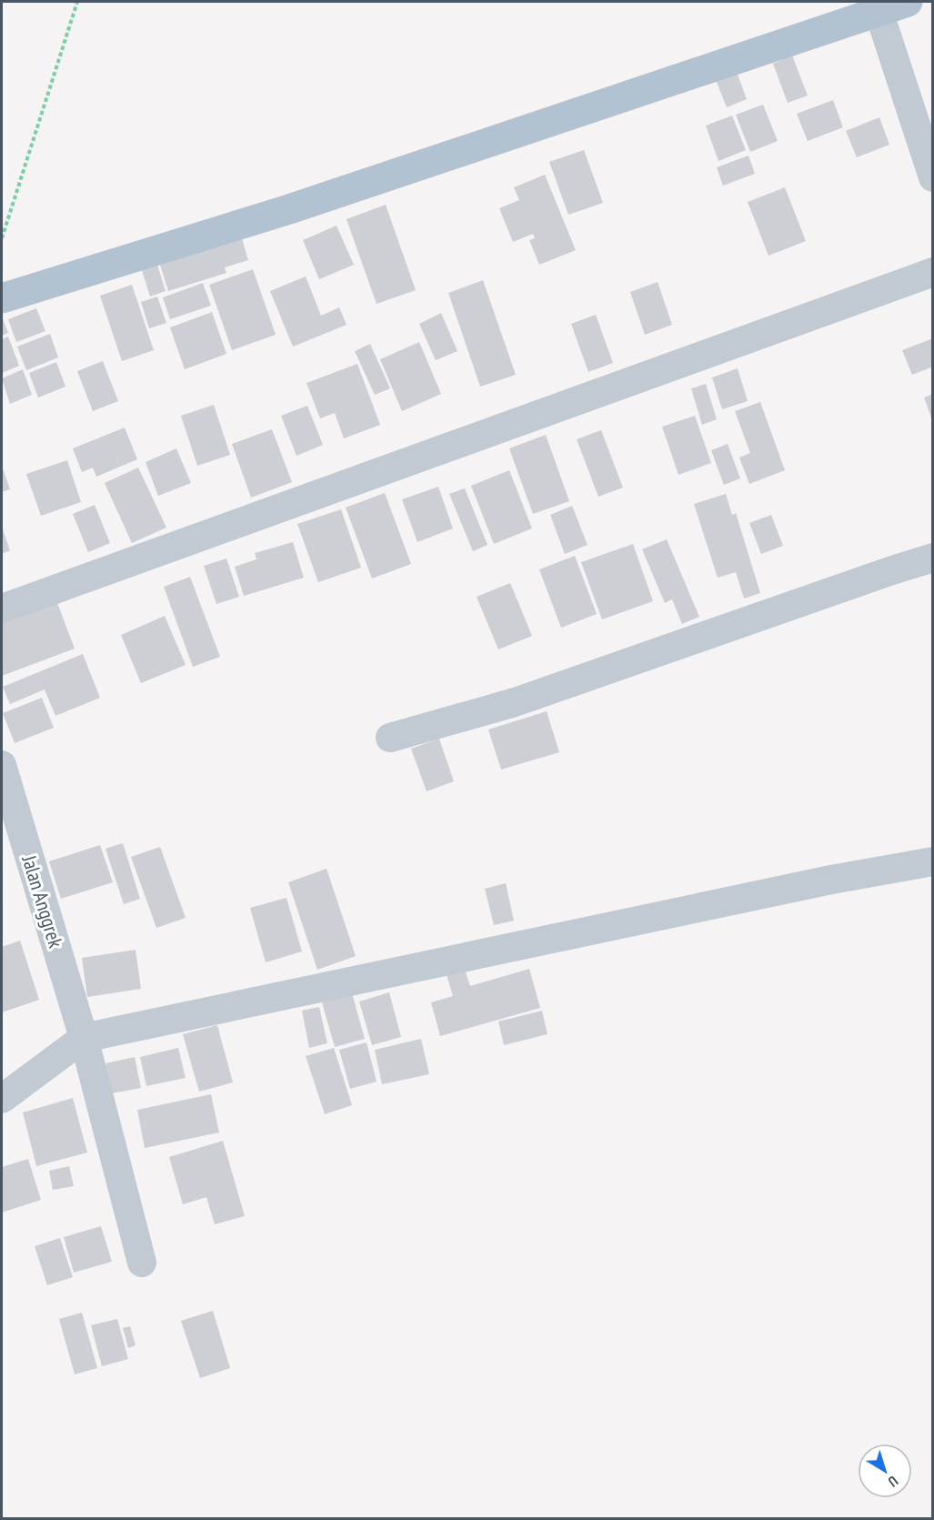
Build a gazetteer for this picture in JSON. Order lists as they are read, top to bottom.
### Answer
{
  "streets": {
    "street": ["Jalan Anggrek"]
  },
  "north": "bottom right"
}
